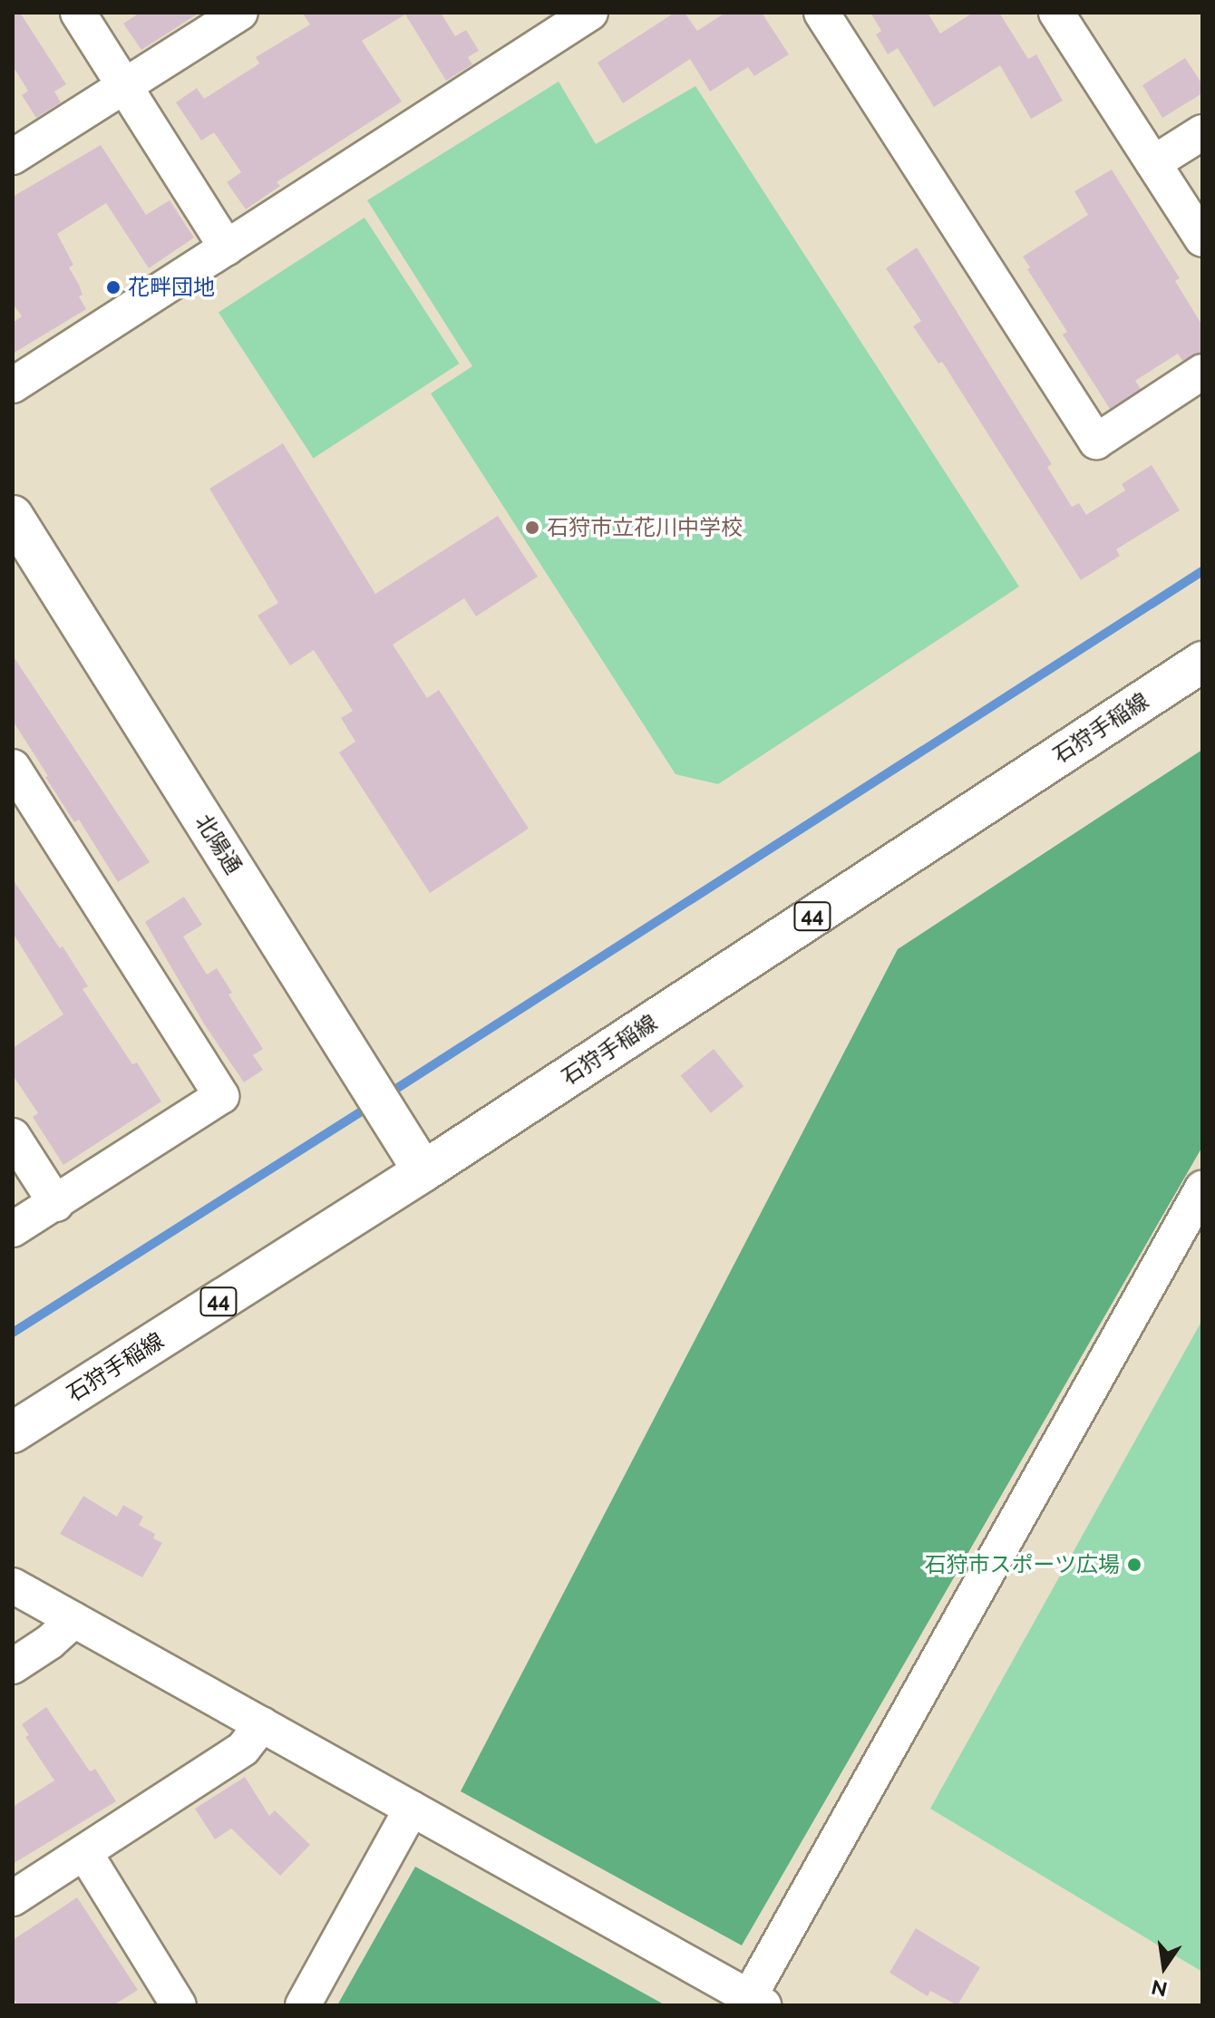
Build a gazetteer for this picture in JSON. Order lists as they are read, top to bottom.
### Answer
{
  "streets": {
    "main road": ["石狩手稲線", "北陽通", "44"]
  },
  "crossings": [
    ["石狩手稲線", "北陽通"]
  ],
  "places": ["花畔団地", "石狩市立花川中学校", "石狩市スポーツ広場"],
  "north": "bottom"
}
